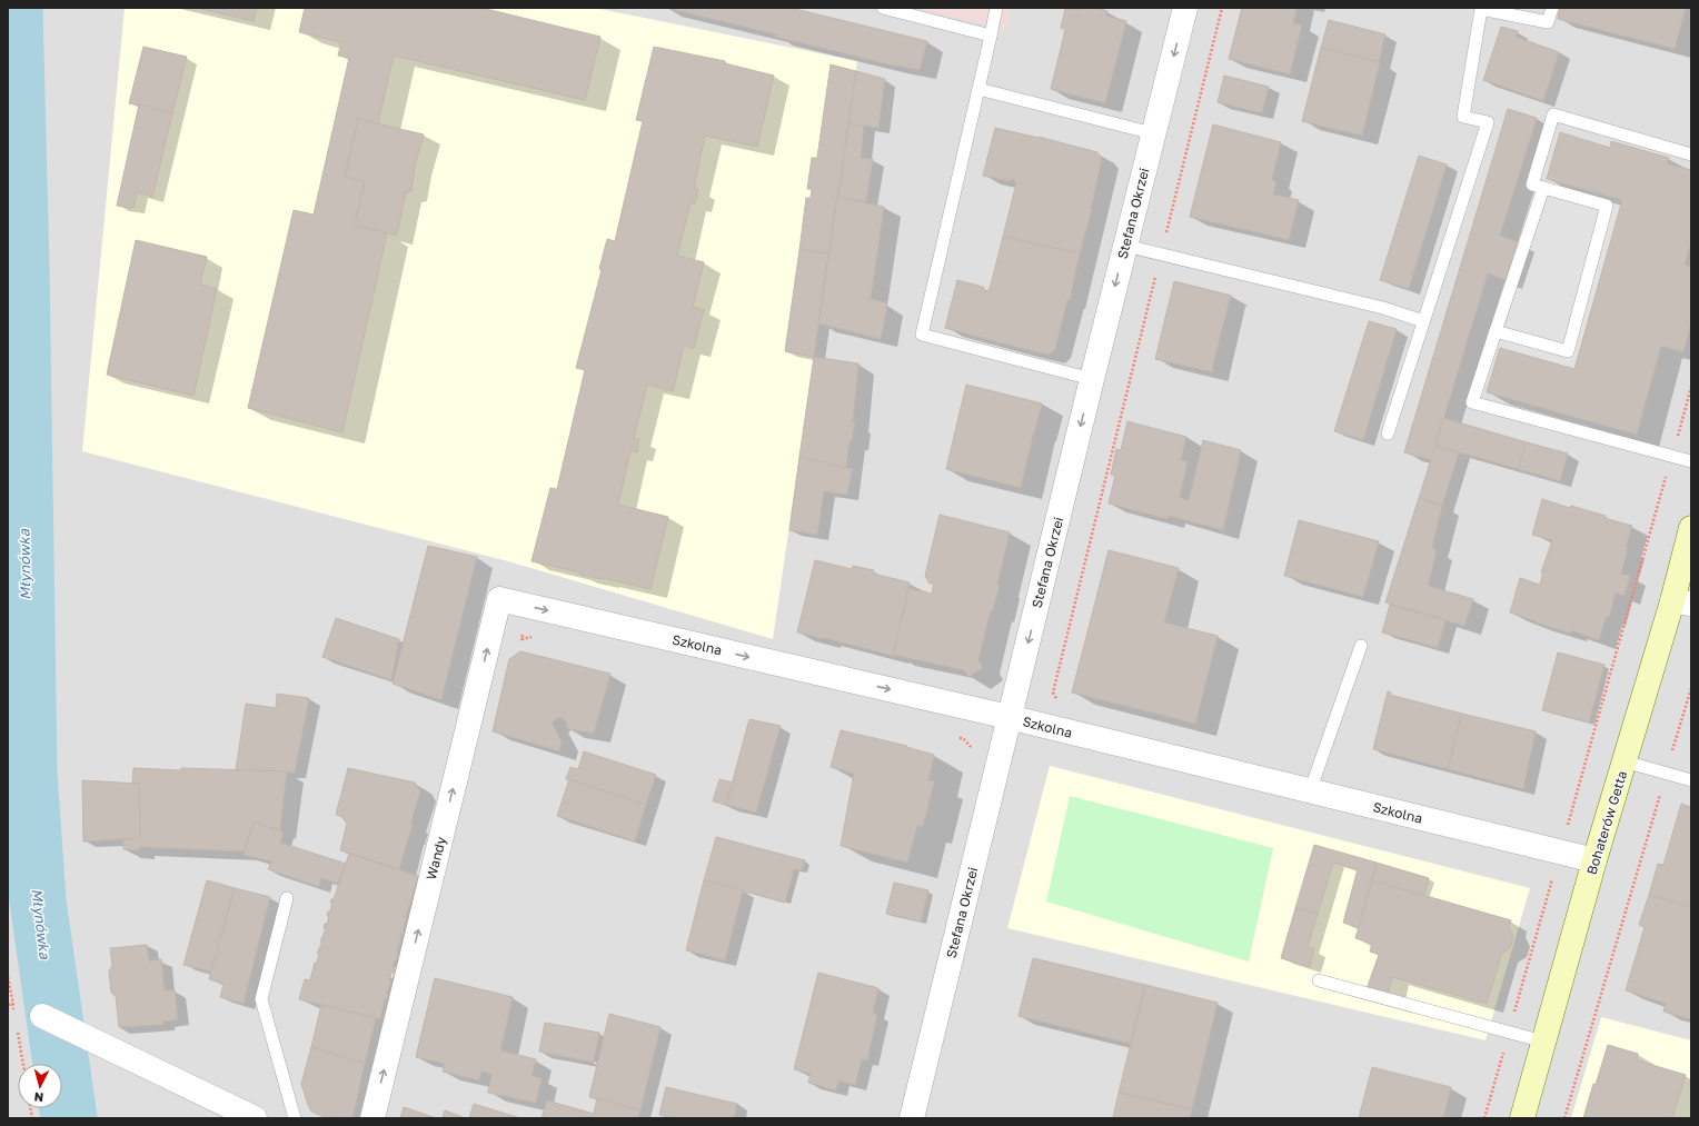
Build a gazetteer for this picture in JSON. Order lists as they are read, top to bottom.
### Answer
{
  "streets": {
    "street": [
      "Stefana Okrzei",
      "Szkolna",
      "Bohaterów Getta",
      "Wandy"
    ]
  },
  "crossings": [
    ["Stefana Okrzei", "Szkolna"],
    ["Szkolna", "Bohaterów Getta"],
    ["Szkolna", "Wandy"]
  ],
  "one_way": ["Stefana Okrzei", "Szkolna", "Wandy"],
  "water": ["Młynówka"],
  "north": "bottom"
}
